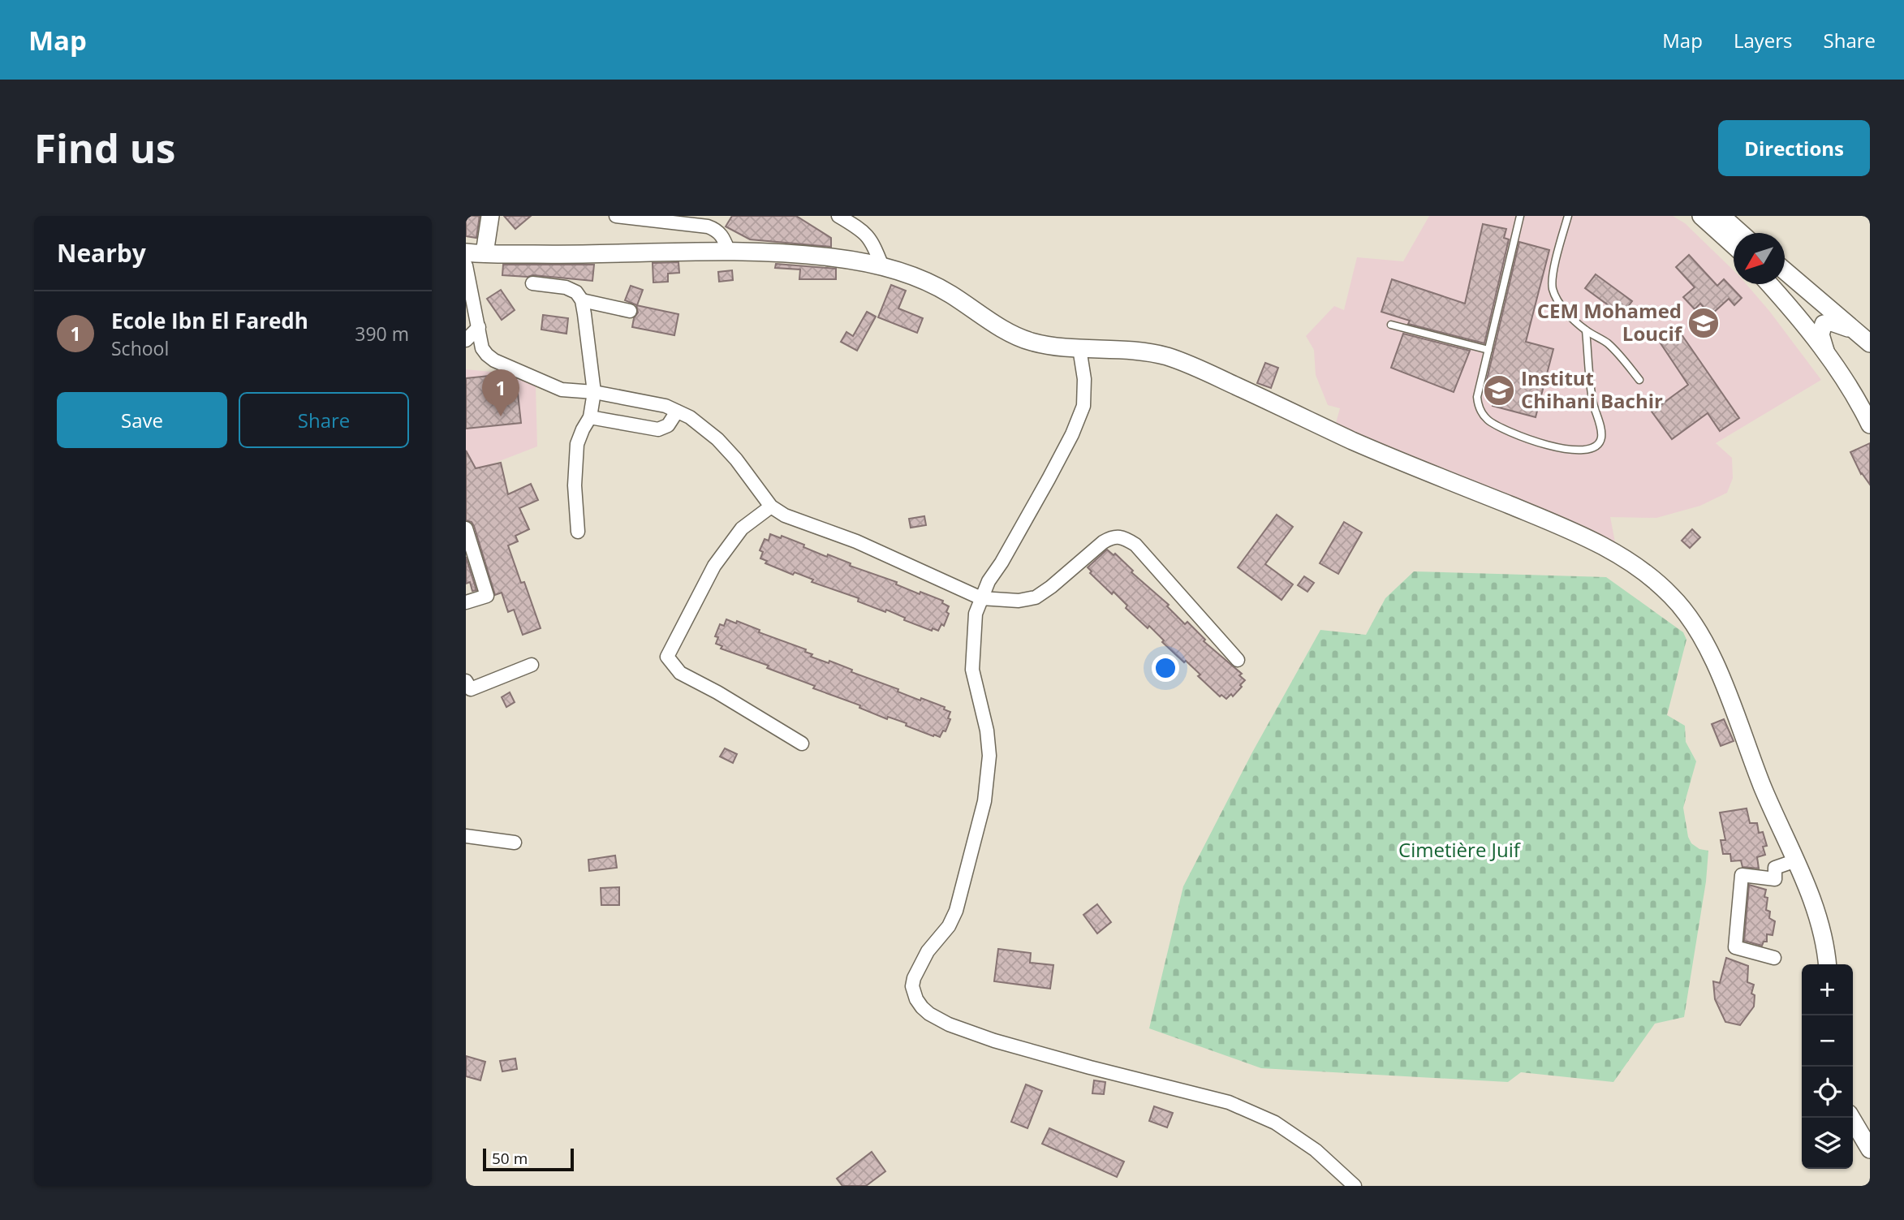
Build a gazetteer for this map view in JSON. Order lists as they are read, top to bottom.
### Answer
{
  "parks": ["Cimetière Juif"],
  "places": {
    "school or university": ["CEM Mohamed Loucif", "Institut Chihani Bachir"]
  },
  "scale_bar": "50 m",
  "north": "bottom left",
  "page": {
    "header": "Map",
    "nav": ["Map", "Layers", "Share"],
    "buttons": [
      "Directions",
      ["Save", "Share"]
    ],
    "title": "Find us",
    "heading": "Nearby",
    "list": [
      {
        "mark": "1",
        "name": "Ecole Ibn El Faredh",
        "note": "School",
        "value": "390 m"
      }
    ],
    "pins": "1",
    "map_buttons": ["+", "−"],
    "scale": "50 m"
  }
}
